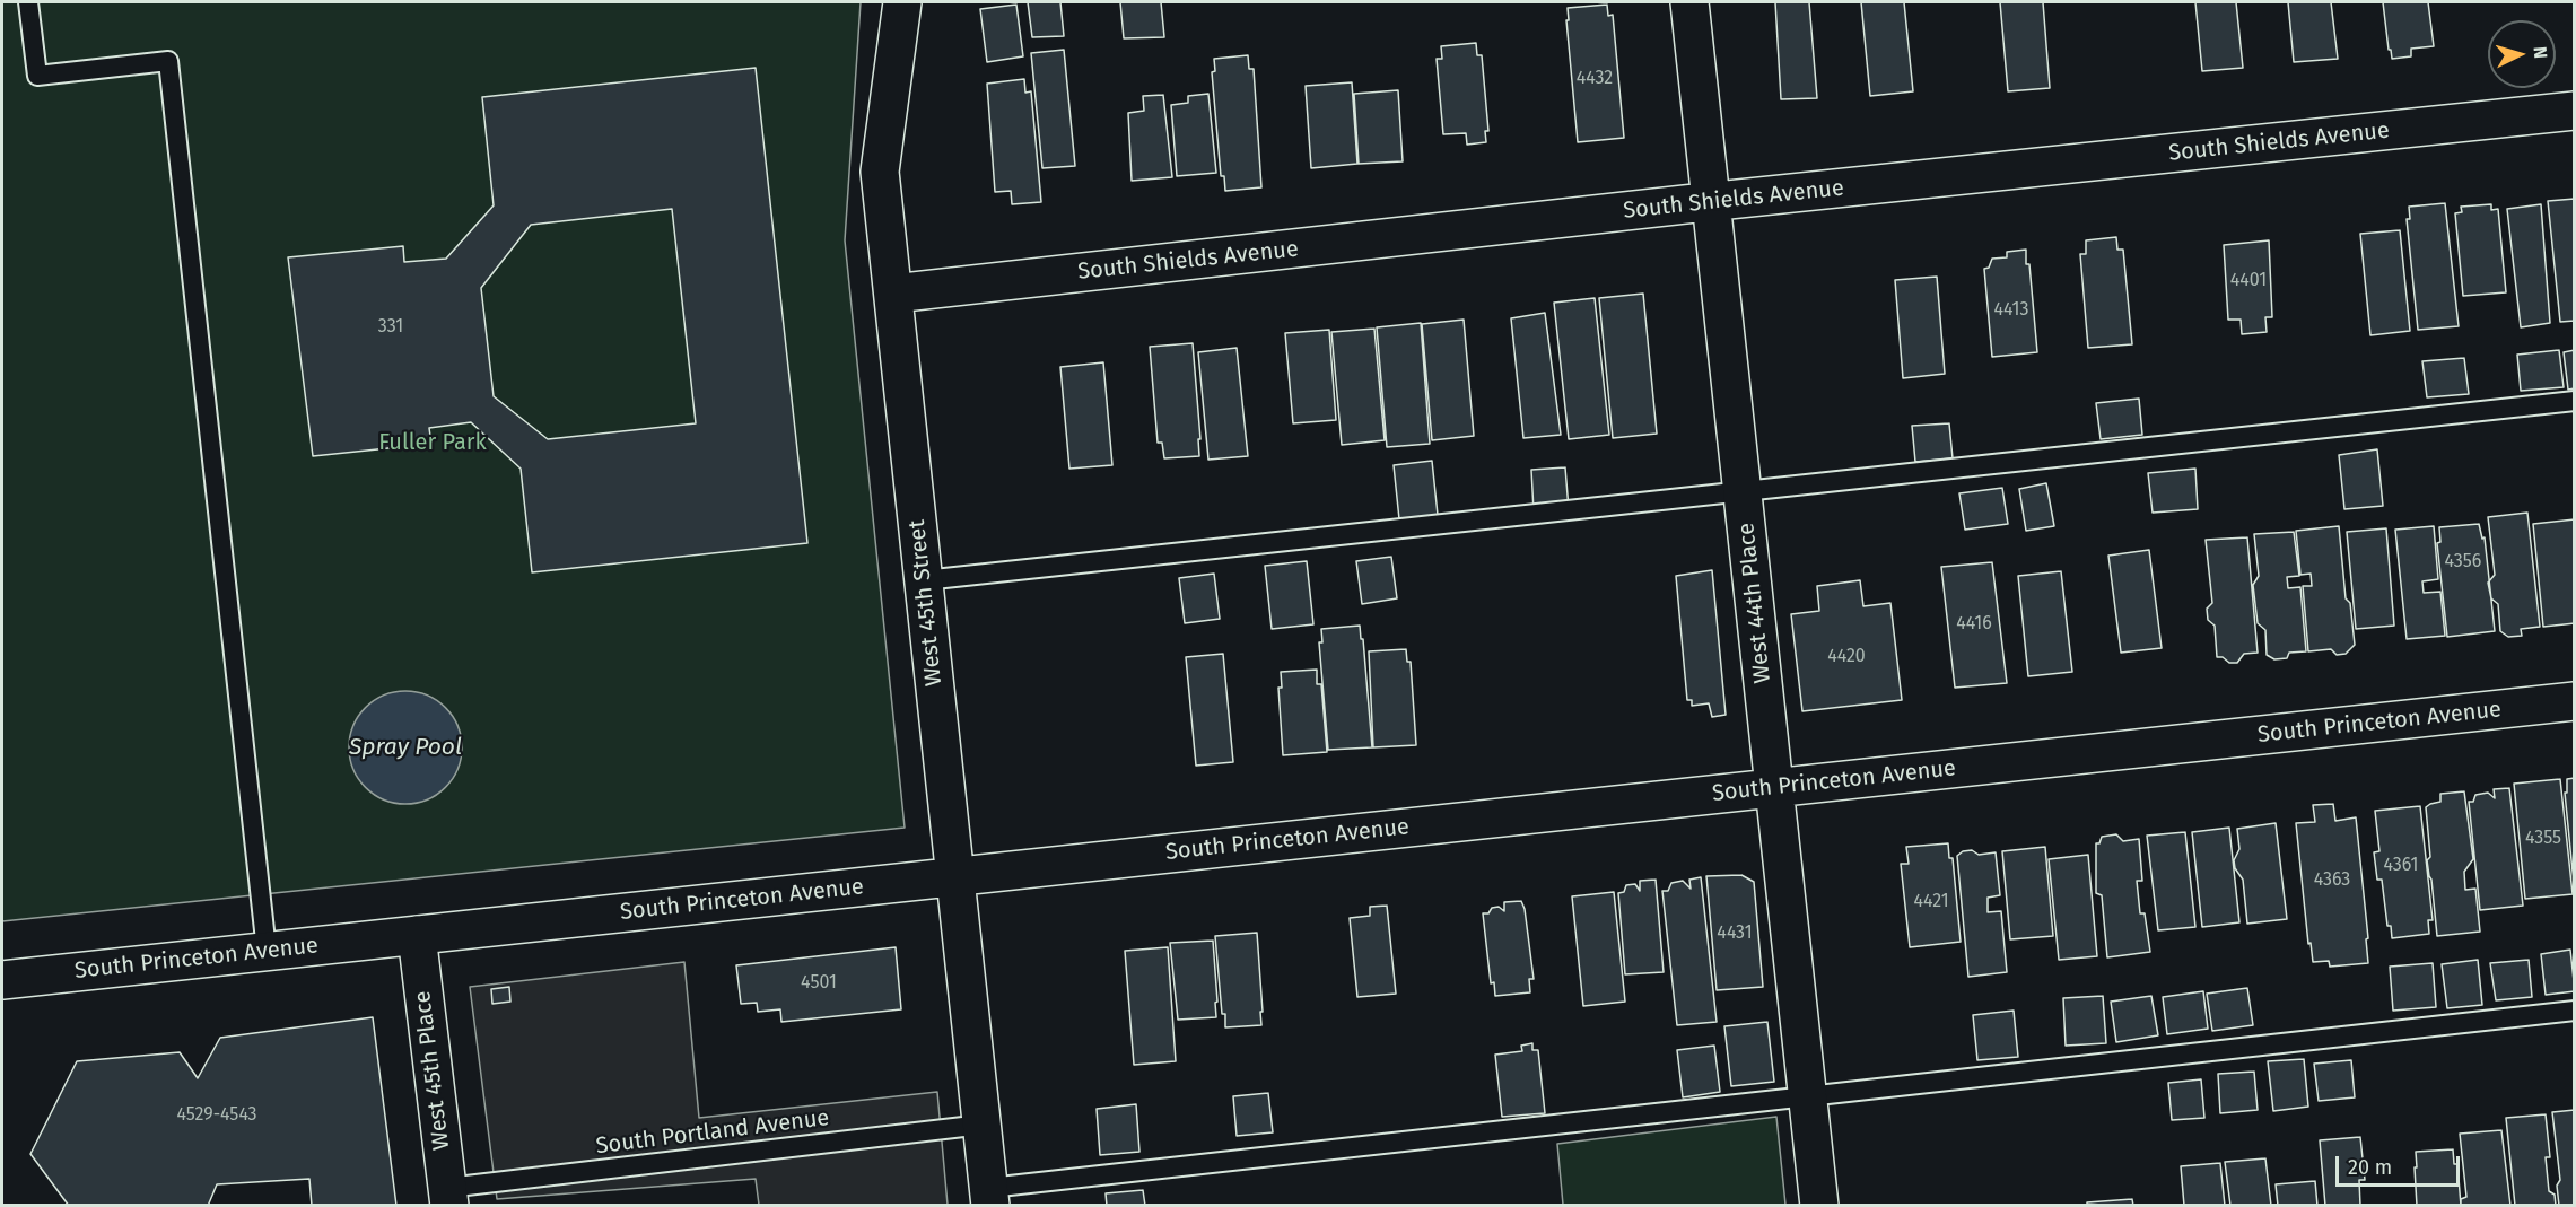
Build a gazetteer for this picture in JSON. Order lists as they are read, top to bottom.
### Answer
{
  "streets": {
    "street": [
      "South Shields Avenue",
      "West 45th Street",
      "West 44th Place",
      "South Princeton Avenue",
      "West 45th Place"
    ],
    "lane": ["South Portland Avenue"]
  },
  "crossings": [
    ["South Shields Avenue", "West 45th Street"],
    ["South Shields Avenue", "West 44th Place"],
    ["West 45th Street", "South Princeton Avenue"],
    ["West 45th Street", "South Portland Avenue"],
    ["West 44th Place", "South Princeton Avenue"],
    ["South Princeton Avenue", "West 45th Place"],
    ["West 45th Place", "South Portland Avenue"]
  ],
  "water": ["Spray Pool"],
  "parks": ["Fuller Park"],
  "house_numbers": [
    "4432",
    "4401",
    "4413",
    "331",
    "4356",
    "4416",
    "4420",
    "4355",
    "4361",
    "4363",
    "4421",
    "4431",
    "4501",
    "4529-4543"
  ],
  "scale_bar": "20 m",
  "north": "right"
}
